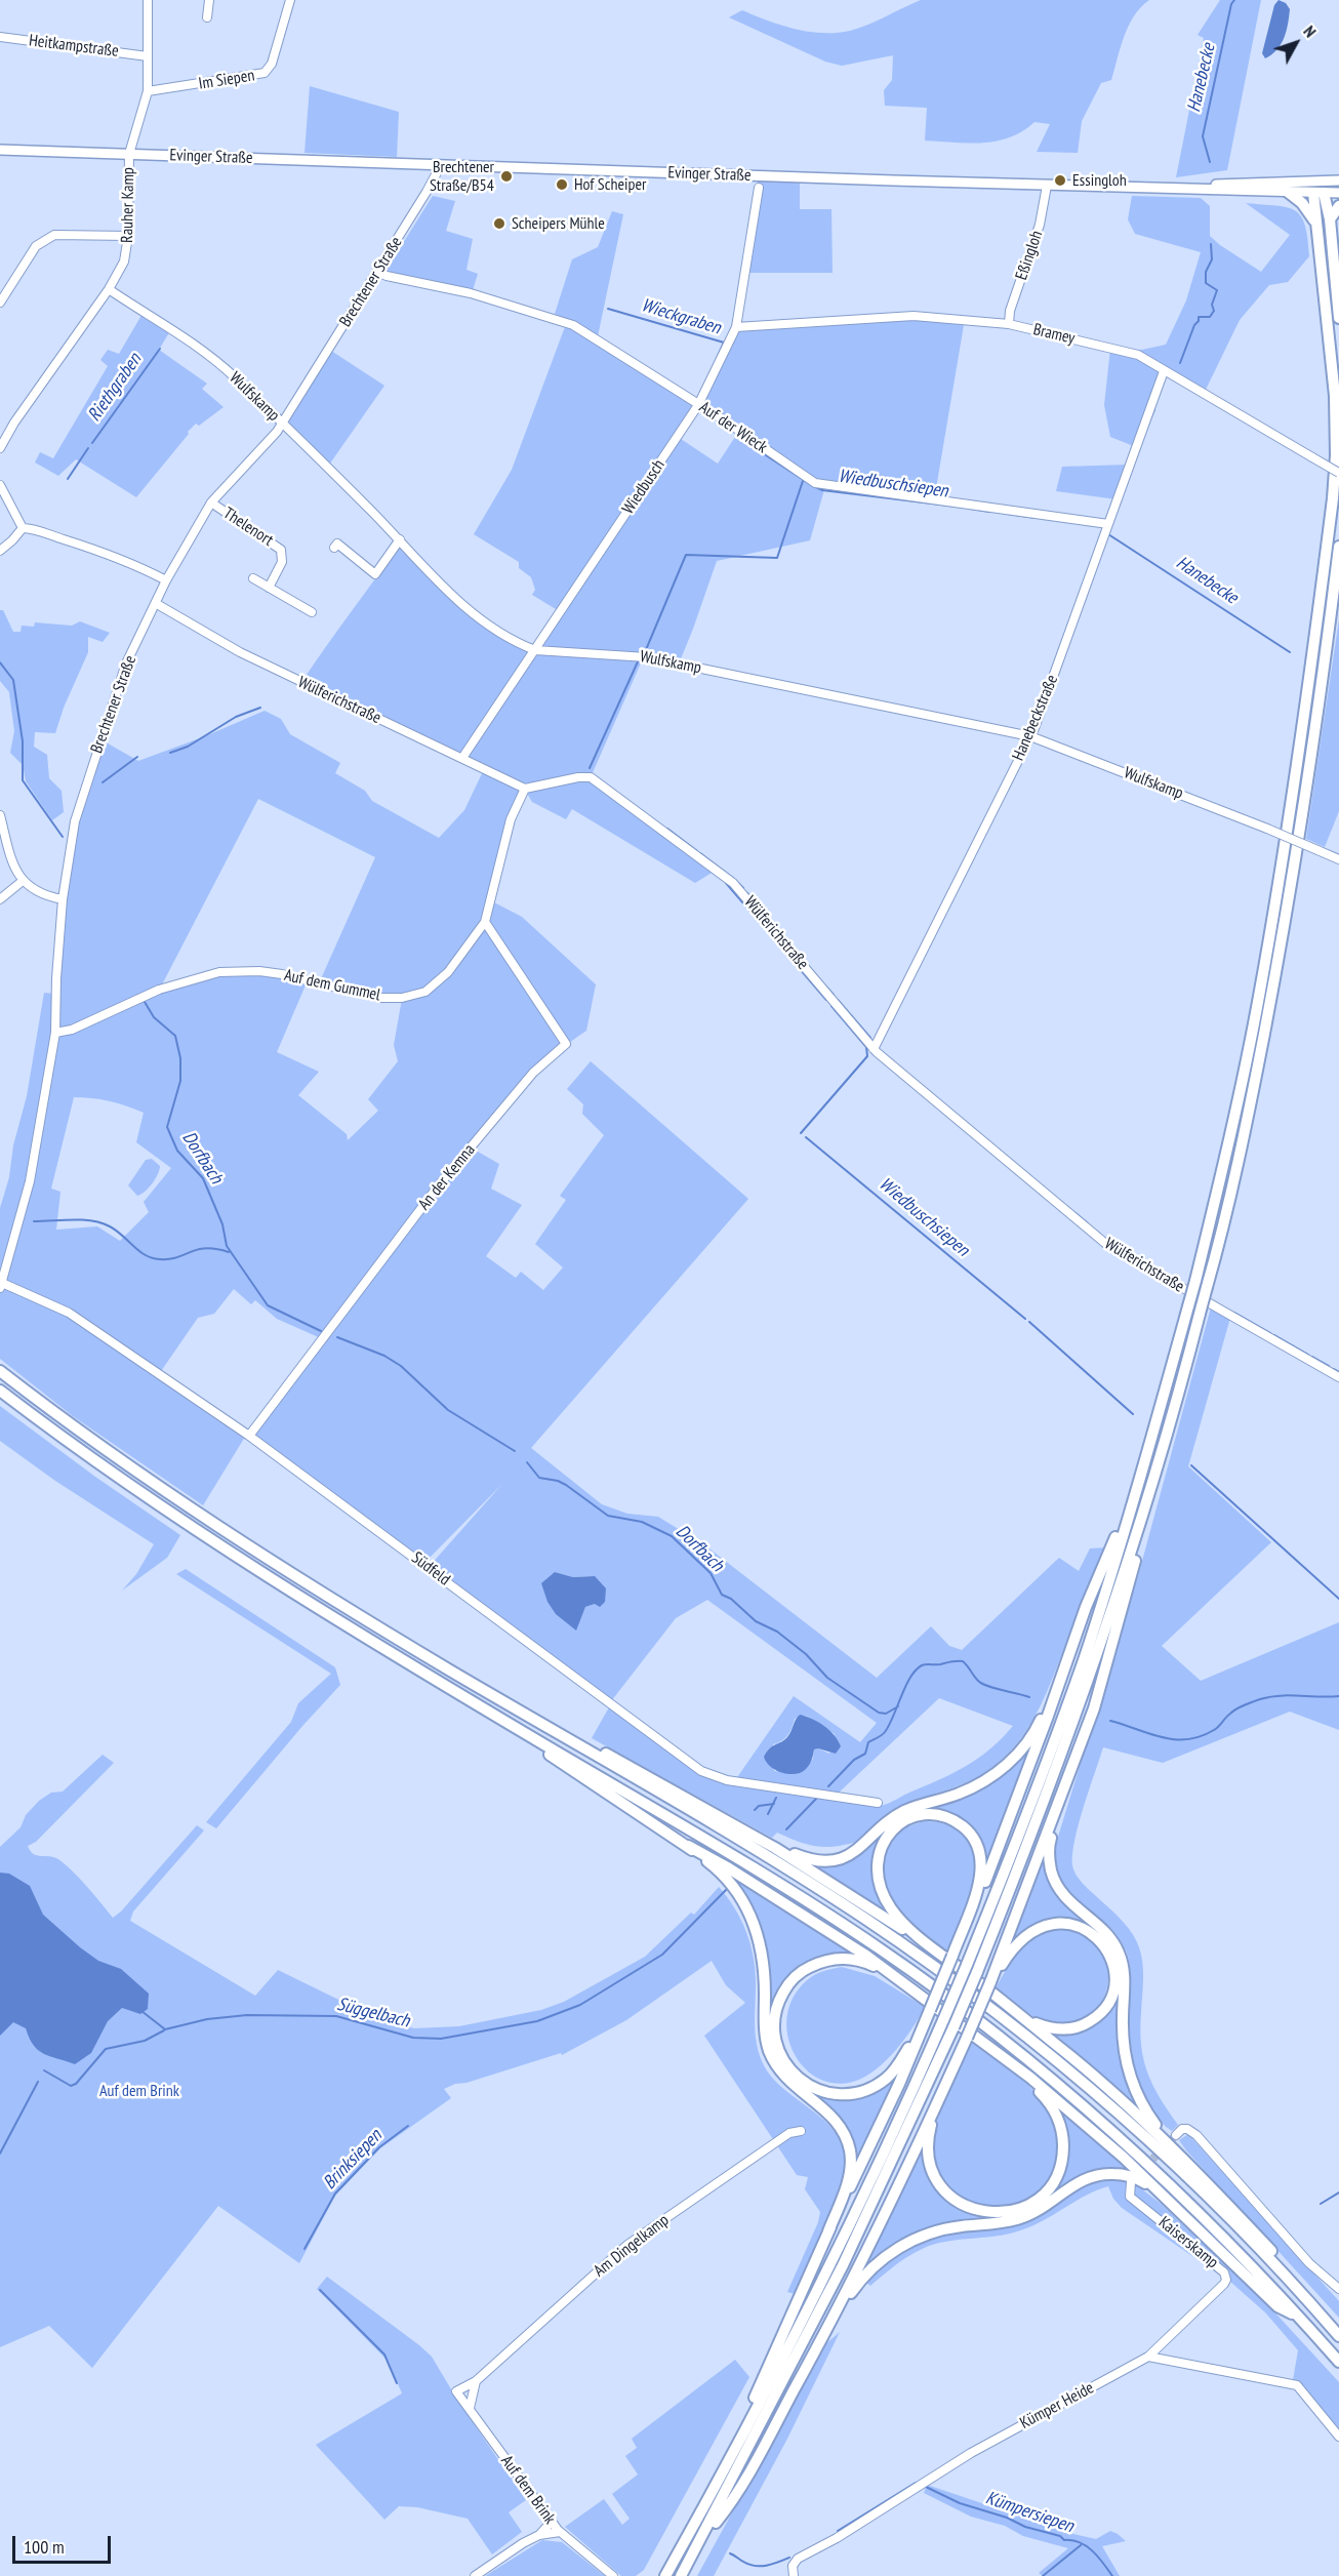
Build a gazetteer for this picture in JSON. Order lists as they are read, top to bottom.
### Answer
{
  "streets": {
    "main road": ["Evinger Straße"],
    "street": [
      "Heitkampstraße",
      "Im Siepen",
      "Rauher Kamp",
      "Eßingloh",
      "Brechtener Straße",
      "Bramey",
      "Wulfskamp",
      "Auf der Wieck",
      "Wiedbusch",
      "Thelenort",
      "Wülferichstraße",
      "Hanebeckstraße",
      "Auf dem Gummel",
      "An der Kemna",
      "Südfeld",
      "Kaiserskamp",
      "Am Dingelkamp",
      "Kümper Heide",
      "Auf dem Brink"
    ]
  },
  "crossings": [
    ["Heitkampstraße", "Rauher Kamp"],
    ["Im Siepen", "Rauher Kamp"],
    ["Evinger Straße", "Rauher Kamp"],
    ["Evinger Straße", "Eßingloh"],
    ["Evinger Straße", "Brechtener Straße"],
    ["Rauher Kamp", "Wulfskamp"],
    ["Eßingloh", "Bramey"],
    ["Brechtener Straße", "Wulfskamp"],
    ["Brechtener Straße", "Auf der Wieck"],
    ["Brechtener Straße", "Thelenort"],
    ["Brechtener Straße", "Wülferichstraße"],
    ["Brechtener Straße", "Auf dem Gummel"],
    ["Brechtener Straße", "Südfeld"],
    ["Bramey", "Wiedbusch"],
    ["Bramey", "Hanebeckstraße"],
    ["Wulfskamp", "Wiedbusch"],
    ["Wulfskamp", "Hanebeckstraße"],
    ["Auf der Wieck", "Wiedbusch"],
    ["Auf der Wieck", "Hanebeckstraße"],
    ["Wiedbusch", "Wülferichstraße"],
    ["Wülferichstraße", "Hanebeckstraße"],
    ["Wülferichstraße", "Auf dem Gummel"],
    ["Auf dem Gummel", "An der Kemna"],
    ["An der Kemna", "Südfeld"],
    ["Kaiserskamp", "Kümper Heide"],
    ["Am Dingelkamp", "Auf dem Brink"]
  ],
  "water": [
    "Hanebecke",
    "Wieckgraben",
    "Riethgraben",
    "Wiedbuschsiepen",
    "Dorfbach",
    "Süggelbach",
    "Brinksiepen",
    "Kümpersiepen"
  ],
  "parks": ["Auf dem Brink"],
  "places": [
    "Brechtener Straße/B54",
    "Essingloh",
    "Hof Scheiper",
    "Scheipers Mühle"
  ],
  "scale_bar": "100 m",
  "north": "top right"
}
